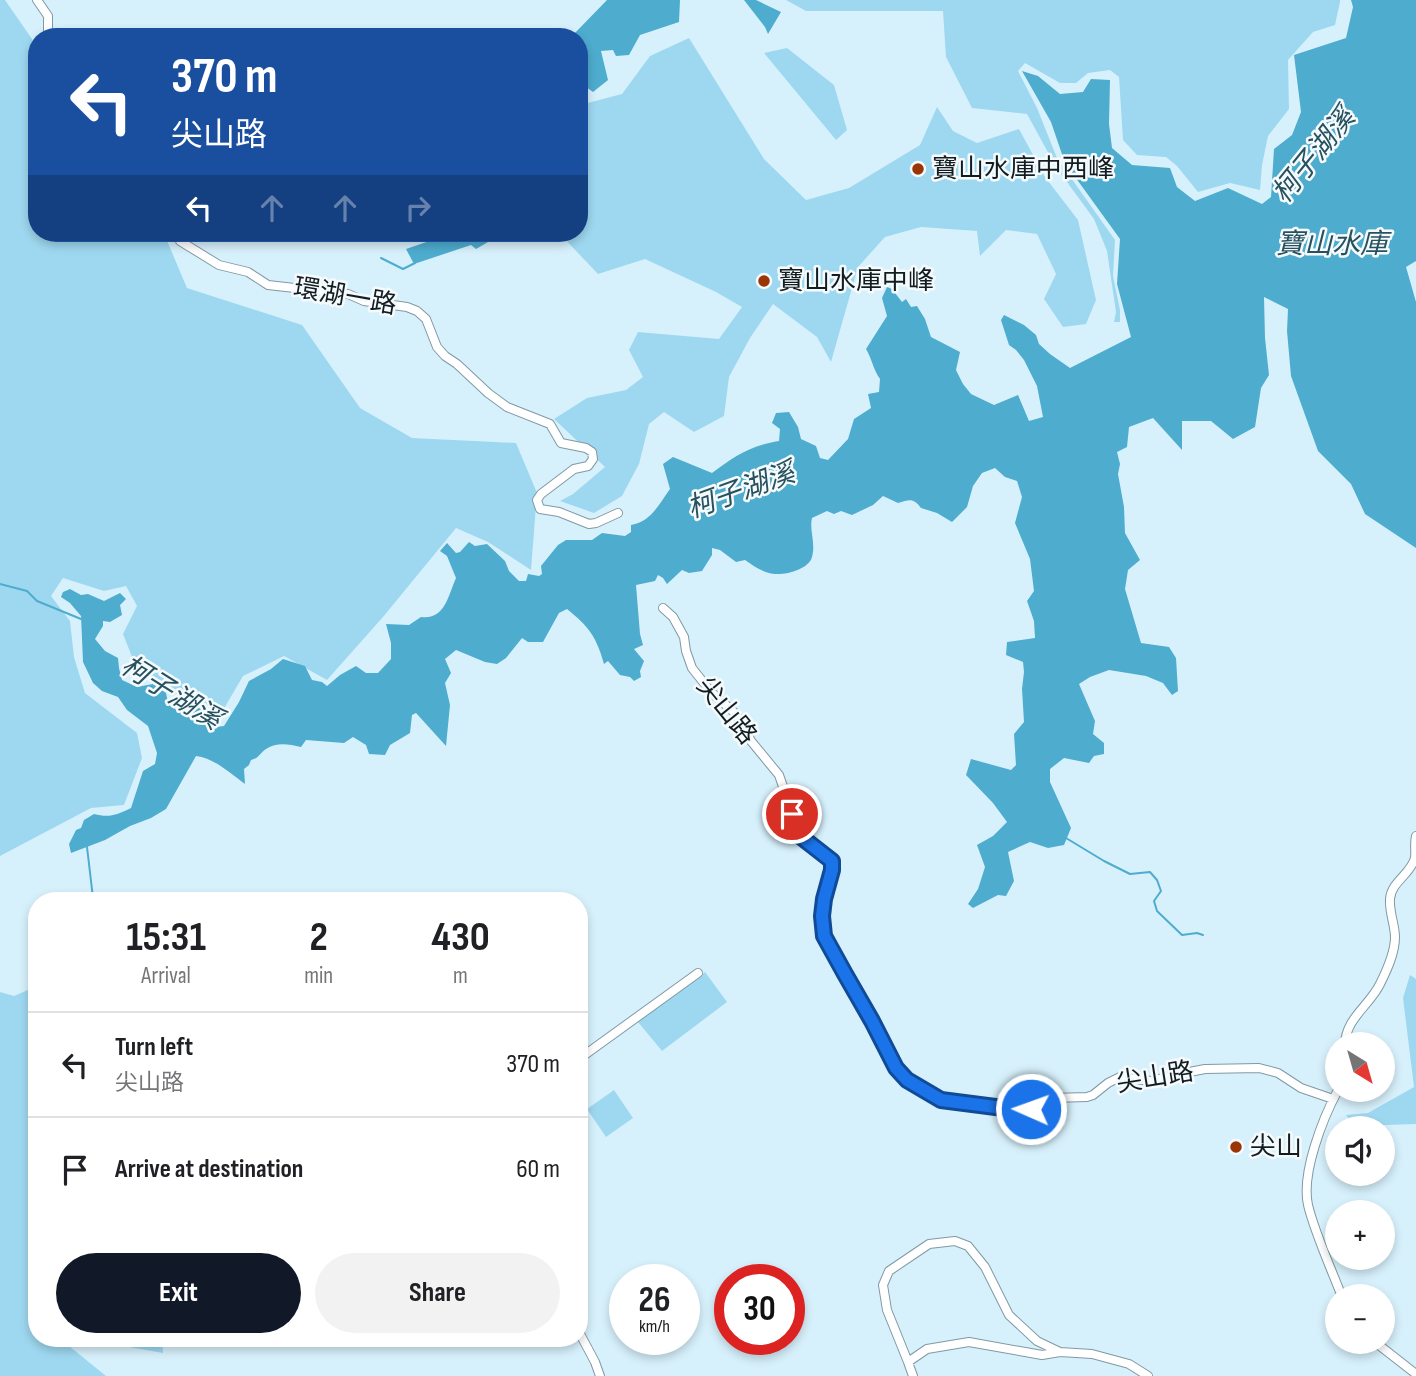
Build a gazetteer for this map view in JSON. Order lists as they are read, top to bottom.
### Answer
{
  "streets": {
    "street": ["環湖一路", "尖山路"]
  },
  "water": ["柯子湖溪", "寶山水庫"],
  "places": ["寶山水庫中西峰", "寶山水庫中峰", "尖山"],
  "north": "bottom right",
  "page": {
    "turn": ["370 m", "尖山路"],
    "eta": [
      "15:31",
      "Arrival",
      "2",
      "min",
      "430",
      "m"
    ],
    "list": [
      {
        "name": "Turn left",
        "note": "尖山路",
        "value": "370 m"
      },
      {
        "name": "Arrive at destination",
        "value": "60 m"
      }
    ],
    "map_buttons": ["+", "−"],
    "buttons": ["Exit", "Share"],
    "speed": "26 km/h",
    "limit": "30"
  }
}
